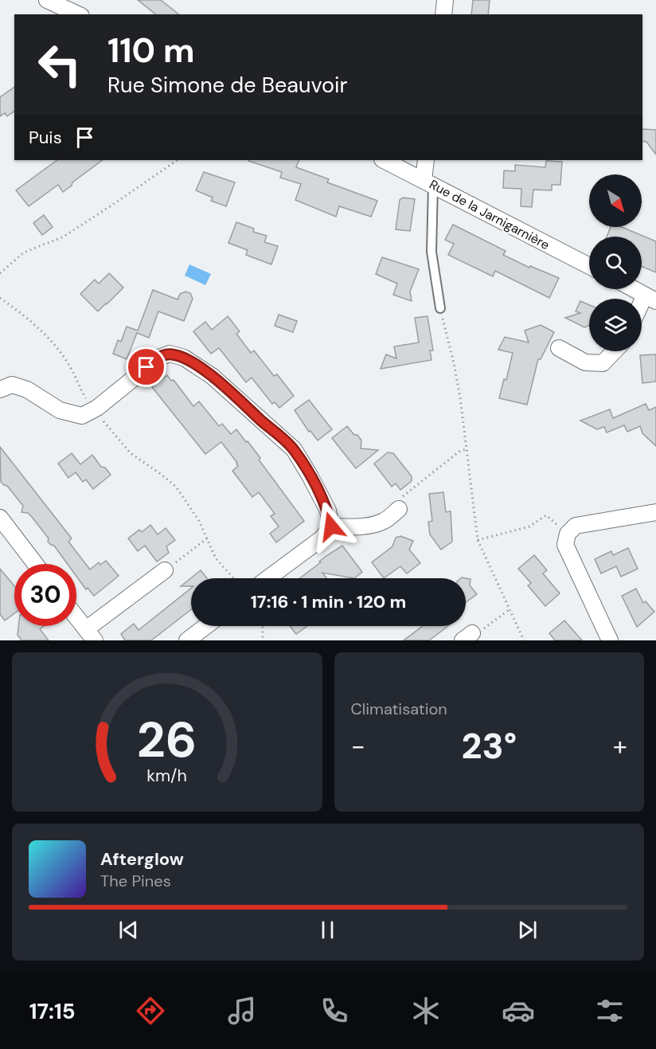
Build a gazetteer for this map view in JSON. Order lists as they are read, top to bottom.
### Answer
{
  "streets": {
    "street": ["Rue de la Jarnigarnière"]
  },
  "north": "bottom right",
  "page": {
    "turn": ["110 m", "Rue Simone de Beauvoir"],
    "then": "Puis",
    "limit": "30",
    "trip": "17:16 · 1 min · 120 m",
    "tile": "Climatisation",
    "heat": ["−", "23°", "+"],
    "song": ["Afterglow", "The Pines"],
    "tabs": "17:15",
    "gauge": ["26", "km/h"]
  }
}
